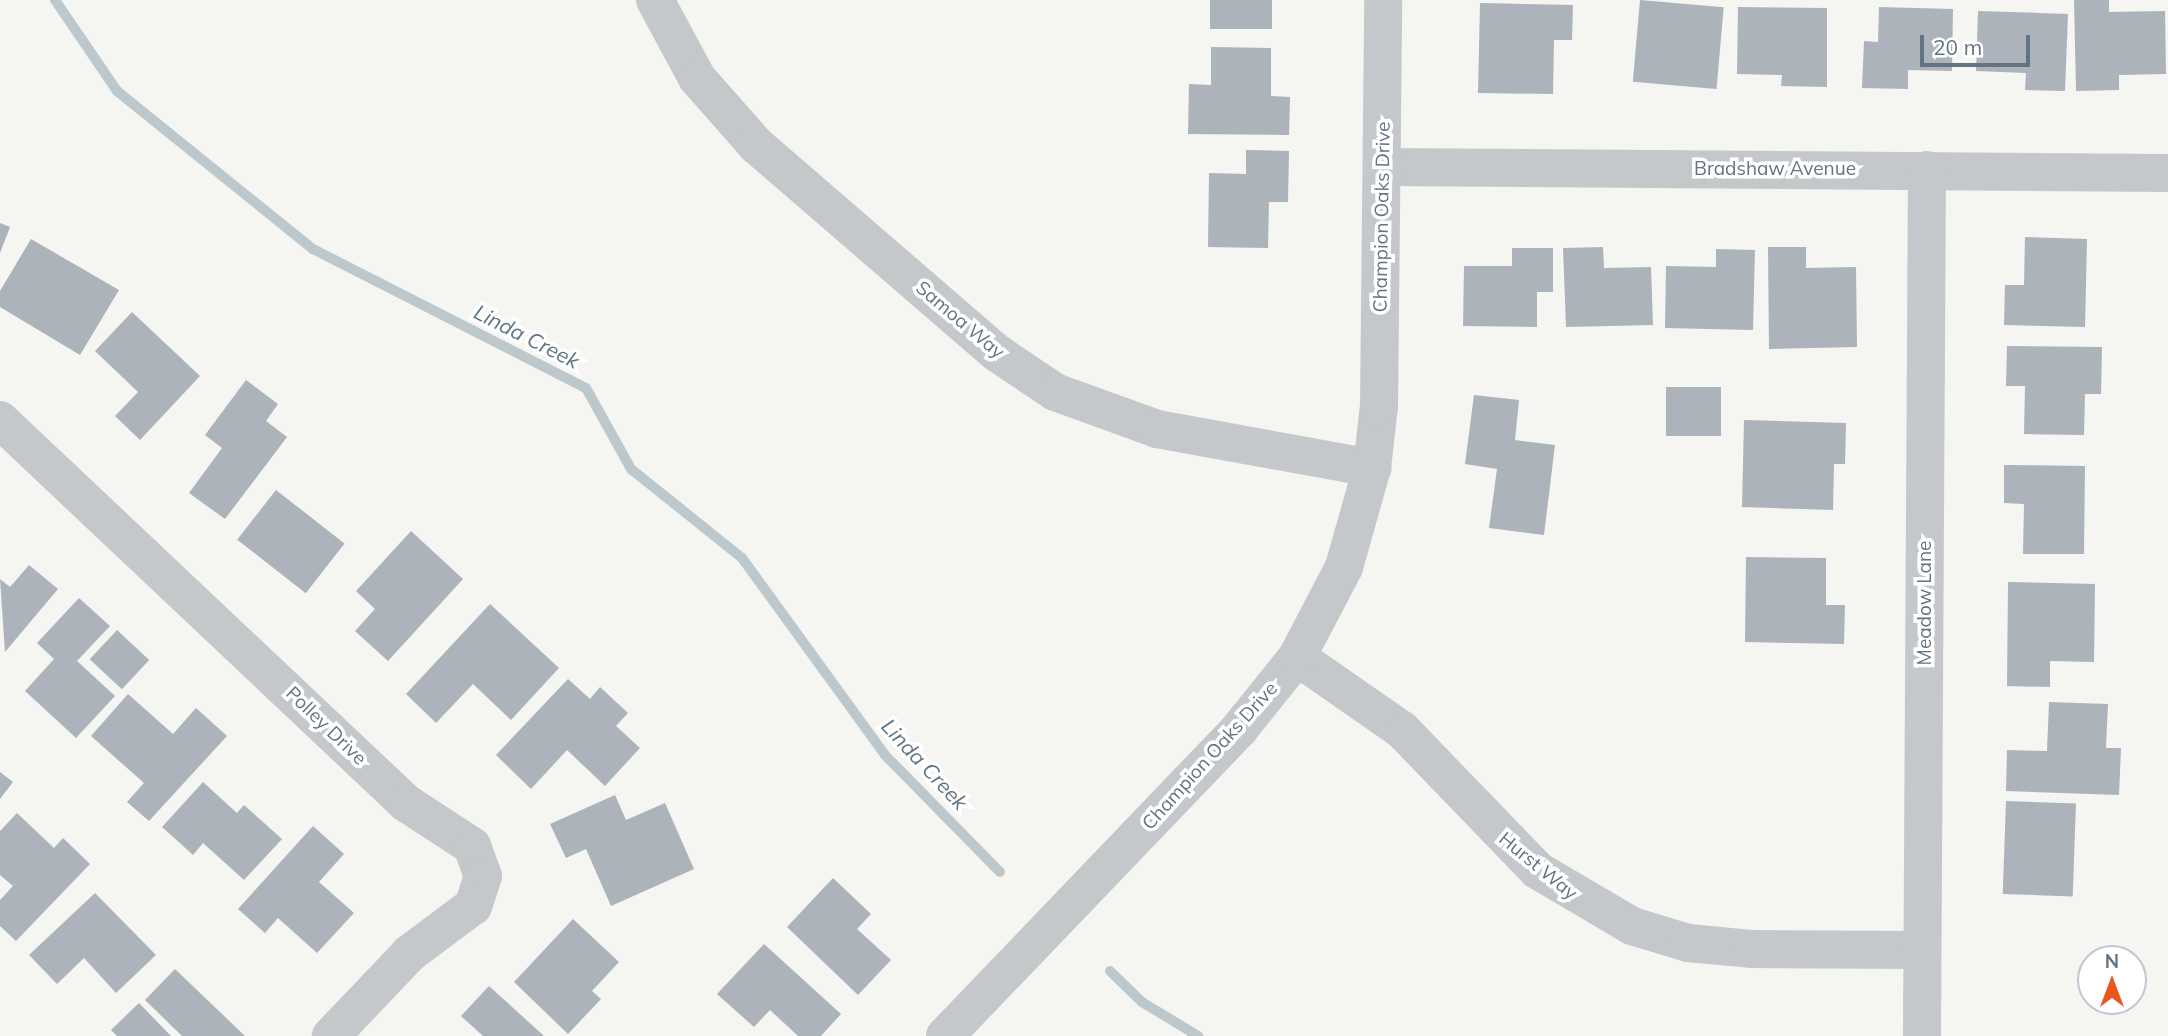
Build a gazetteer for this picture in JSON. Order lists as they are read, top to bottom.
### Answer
{
  "streets": {
    "street": [
      "Bradshaw Avenue",
      "Champion Oaks Drive",
      "Samoa Way",
      "Meadow Lane",
      "Polley Drive",
      "Hurst Way"
    ]
  },
  "crossings": [
    ["Bradshaw Avenue", "Champion Oaks Drive"],
    ["Bradshaw Avenue", "Meadow Lane"],
    ["Champion Oaks Drive", "Samoa Way"],
    ["Champion Oaks Drive", "Hurst Way"],
    ["Meadow Lane", "Hurst Way"]
  ],
  "water": ["Linda Creek"],
  "scale_bar": "20 m",
  "north": "top"
}
